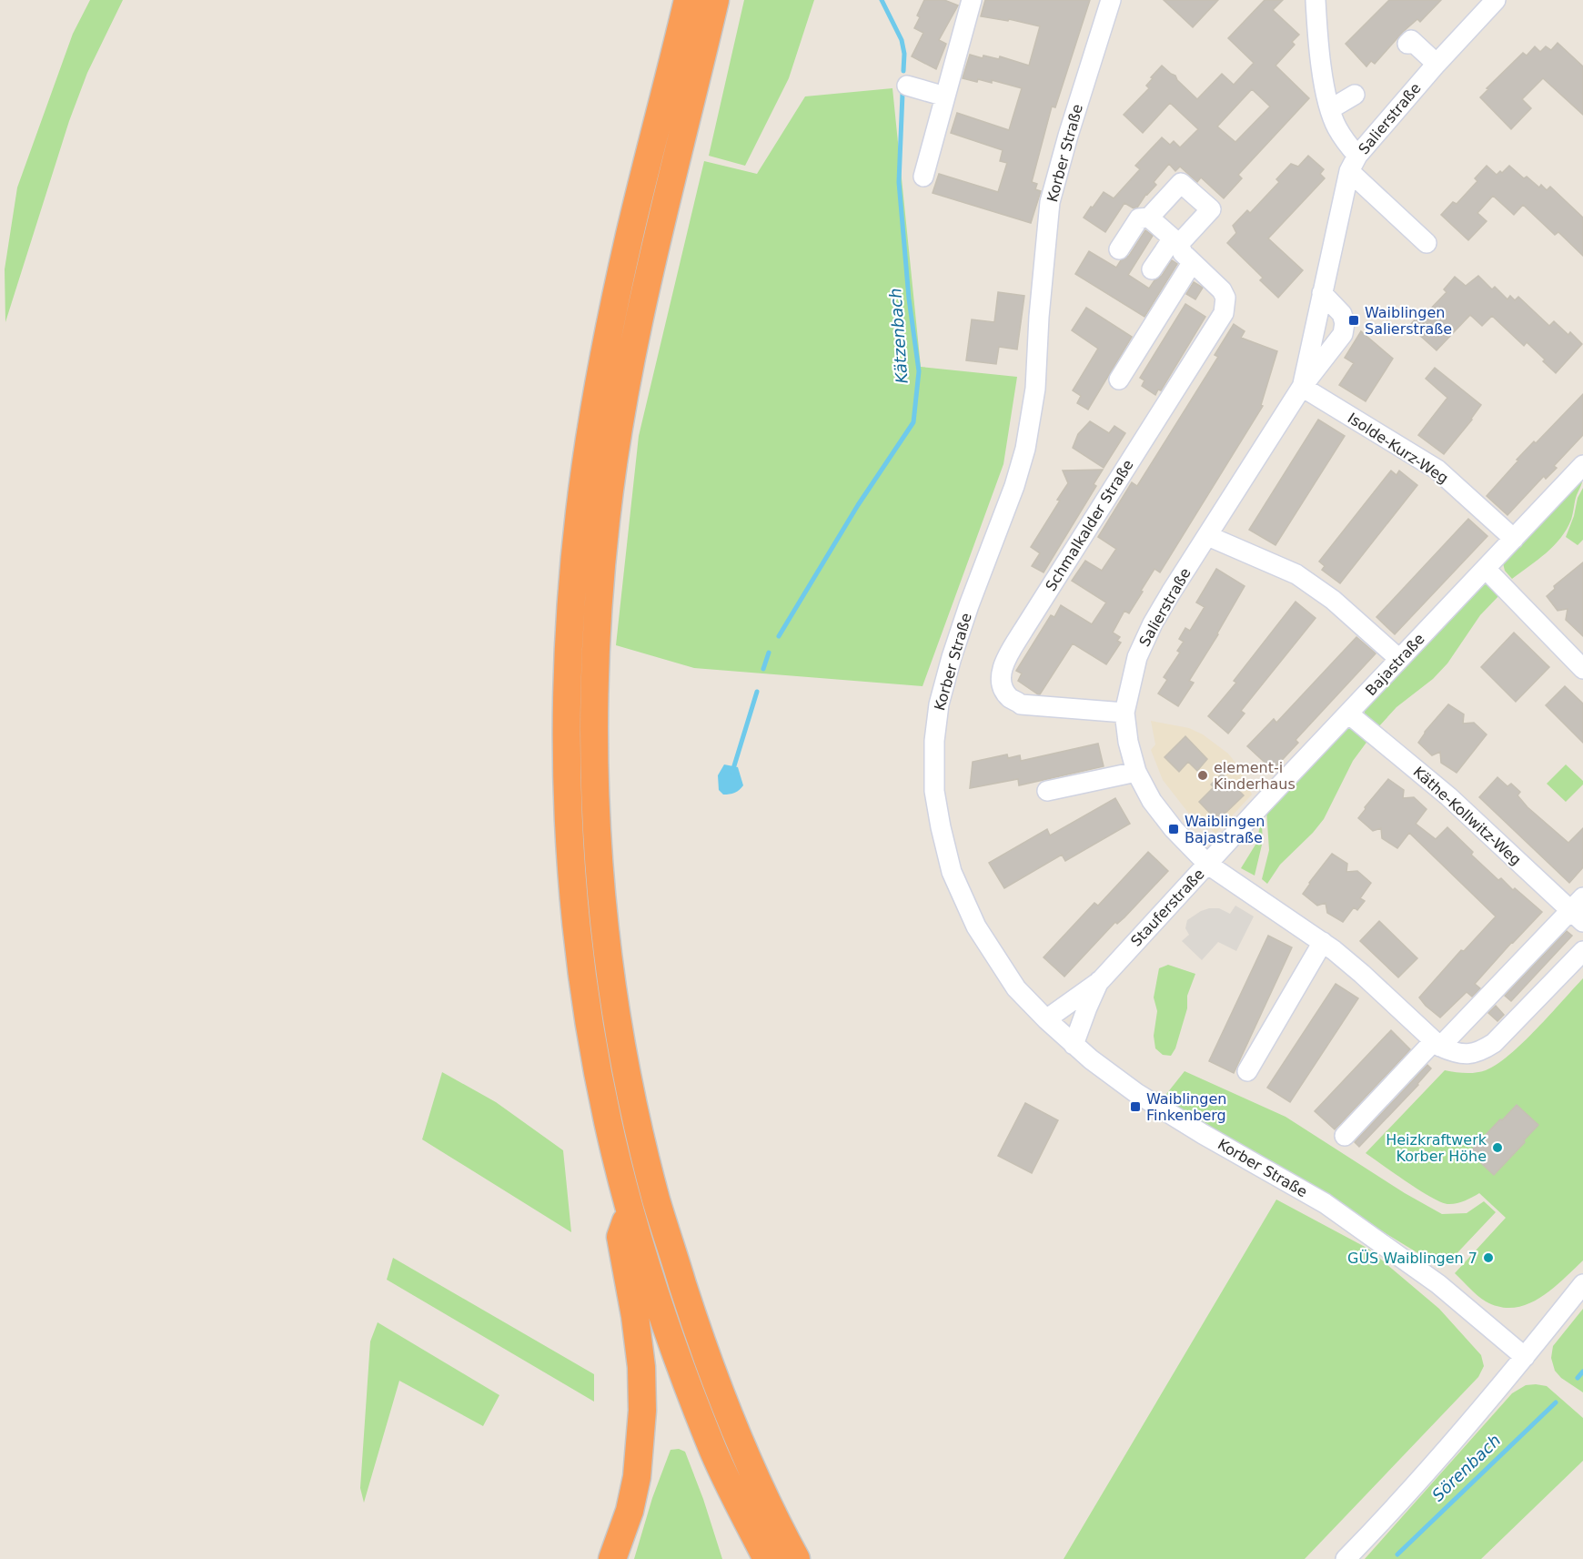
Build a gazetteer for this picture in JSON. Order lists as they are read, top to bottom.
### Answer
{
  "streets": {
    "street": [
      "Salierstraße",
      "Korber Straße",
      "Isolde-Kurz-Weg",
      "Schmalkalder Straße",
      "Bajastraße",
      "Käthe-Kollwitz-Weg",
      "Stauferstraße"
    ]
  },
  "crossings": [
    ["Salierstraße", "Isolde-Kurz-Weg"],
    ["Salierstraße", "Schmalkalder Straße"],
    ["Salierstraße", "Bajastraße"],
    ["Salierstraße", "Stauferstraße"],
    ["Korber Straße", "Stauferstraße"],
    ["Isolde-Kurz-Weg", "Bajastraße"],
    ["Bajastraße", "Käthe-Kollwitz-Weg"],
    ["Bajastraße", "Stauferstraße"]
  ],
  "water": ["Kätzenbach", "Sörenbach"],
  "places": {
    "transit": ["Waiblingen Salierstraße", "Waiblingen Bajastraße", "Waiblingen Finkenberg"],
    "other": ["element-i Kinderhaus", "Heizkraftwerk Korber Höhe", "GÜS Waiblingen 7"]
  }
}
